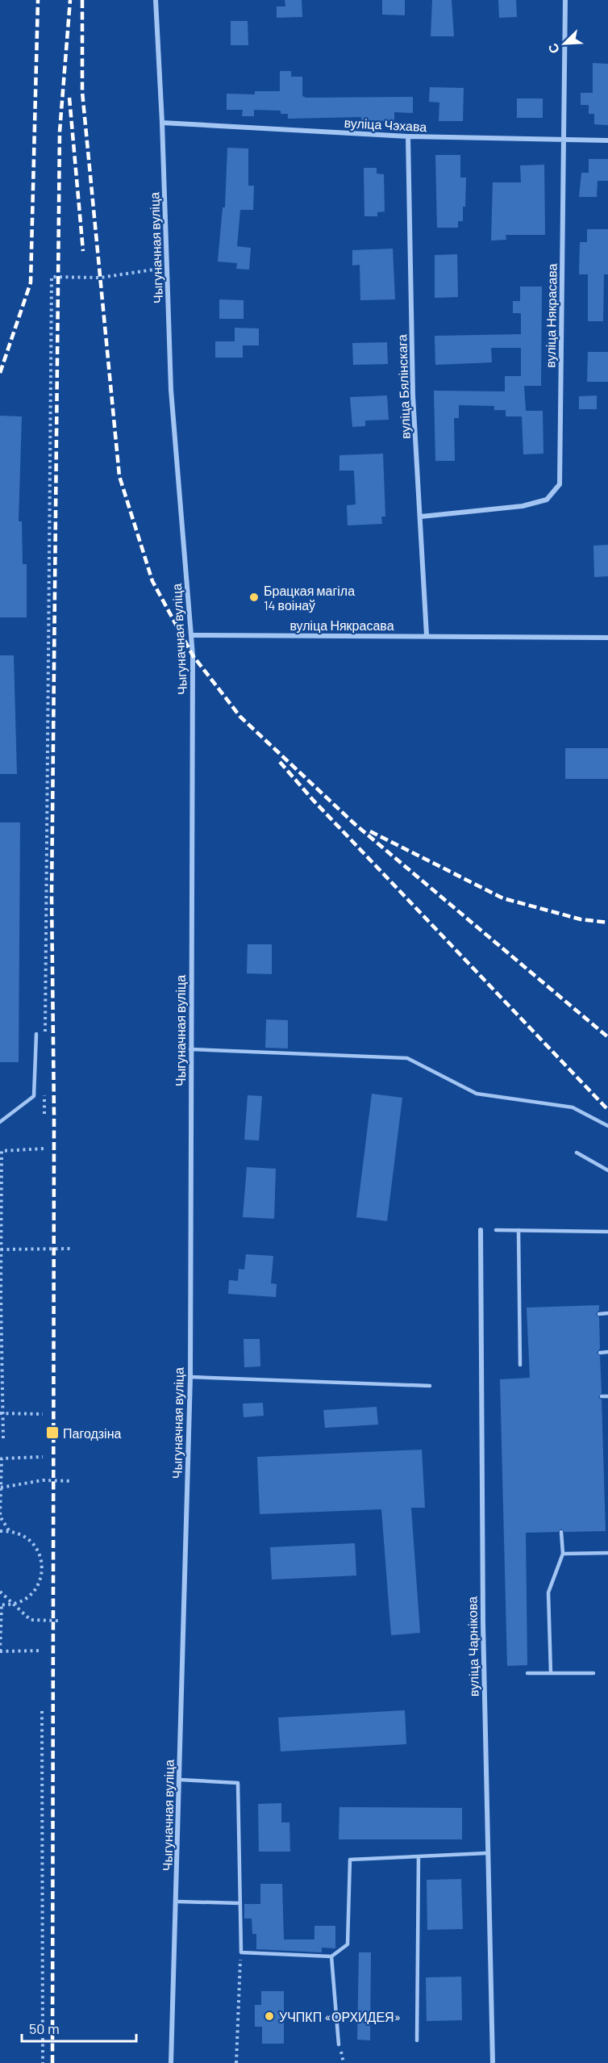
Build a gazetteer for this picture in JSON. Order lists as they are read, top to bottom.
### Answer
{
  "streets": {
    "street": [
      "вуліца Чэхава",
      "Чыгуначная вуліца",
      "вуліца Някрасава",
      "вуліца Бялінскага",
      "вуліца Чарнікова"
    ]
  },
  "crossings": [
    ["вуліца Чэхава", "Чыгуначная вуліца"],
    ["вуліца Чэхава", "вуліца Някрасава"],
    ["вуліца Чэхава", "вуліца Бялінскага"],
    ["Чыгуначная вуліца", "вуліца Някрасава"],
    ["вуліца Някрасава", "вуліца Бялінскага"]
  ],
  "places": {
    "other": ["Брацкая магіла 14 воінаў", "УЧПКП «ОРХИДЕЯ»"],
    "transit": ["Пагодзіна"]
  },
  "scale_bar": "50 m",
  "north": "bottom left"
}
